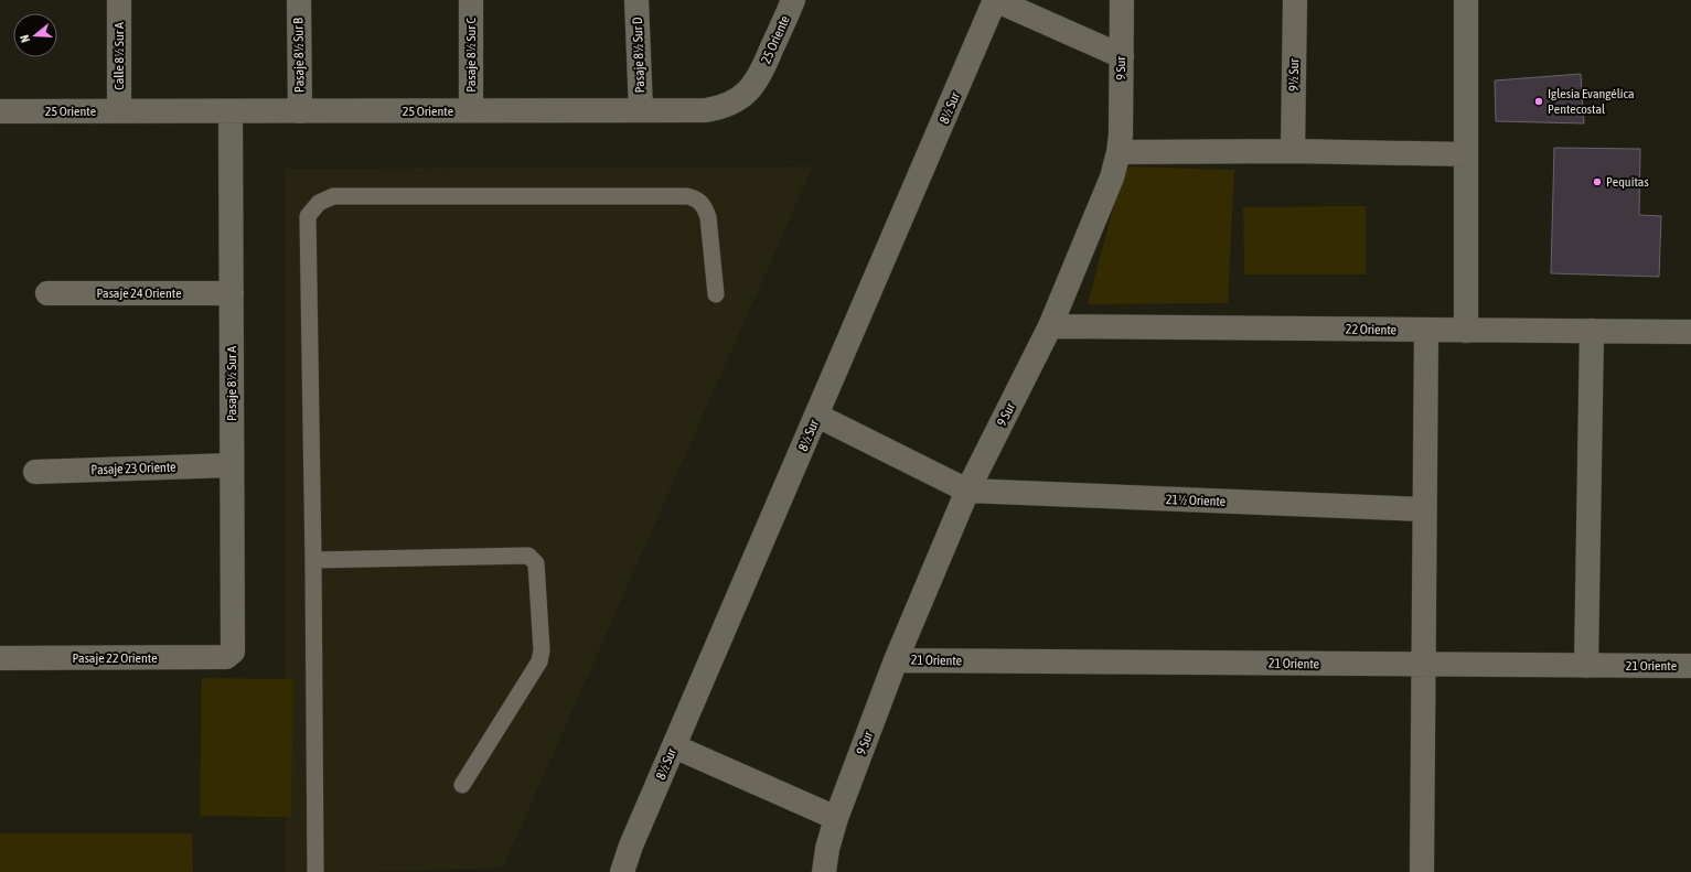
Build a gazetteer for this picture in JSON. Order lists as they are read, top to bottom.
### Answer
{
  "streets": {
    "street": [
      "25 Oriente",
      "Pasaje 8½ Sur B",
      "Pasaje 8½ Sur C",
      "Pasaje 8½ Sur D",
      "Calle 8½ Sur A",
      "9 Sur",
      "9½ Sur",
      "8½ Sur",
      "Pasaje 24 Oriente",
      "22 Oriente",
      "Pasaje 8½ Sur A",
      "Pasaje 23 Oriente",
      "21½ Oriente",
      "Pasaje 22 Oriente",
      "21 Oriente"
    ]
  },
  "crossings": [
    ["25 Oriente", "Pasaje 8½ Sur B"],
    ["25 Oriente", "Pasaje 8½ Sur C"],
    ["25 Oriente", "Pasaje 8½ Sur D"],
    ["25 Oriente", "Calle 8½ Sur A"],
    ["25 Oriente", "Pasaje 8½ Sur A"],
    ["9 Sur", "22 Oriente"],
    ["9 Sur", "21½ Oriente"],
    ["9 Sur", "21 Oriente"],
    ["Pasaje 24 Oriente", "Pasaje 8½ Sur A"],
    ["Pasaje 8½ Sur A", "Pasaje 23 Oriente"],
    ["Pasaje 8½ Sur A", "Pasaje 22 Oriente"]
  ],
  "places": ["Iglesia Evangélica Pentecostal", "Pequitas"],
  "north": "left"
}
